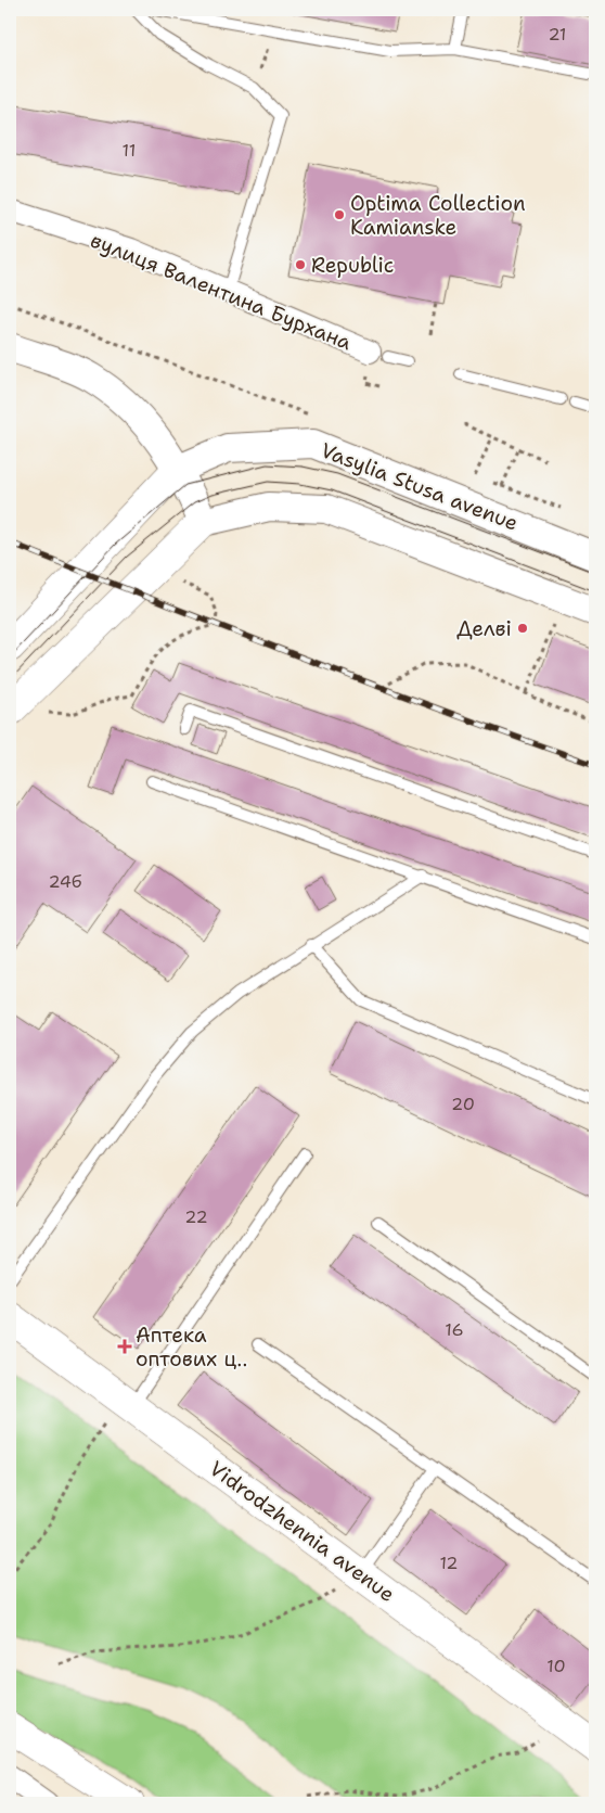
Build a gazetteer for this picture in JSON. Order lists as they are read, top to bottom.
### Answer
{
  "streets": {
    "main road": ["Vidrodzhennia avenue"],
    "street": ["вулиця Валентина Бурхана", "Vasylia Stusa avenue"]
  },
  "places": {
    "other": ["Optima Collection Kamianske", "Republic", "Делві"],
    "health": ["Аптека оптових ц‥"]
  },
  "house_numbers": [
    "21",
    "11",
    "24б",
    "20",
    "22",
    "16",
    "12",
    "10"
  ]
}
